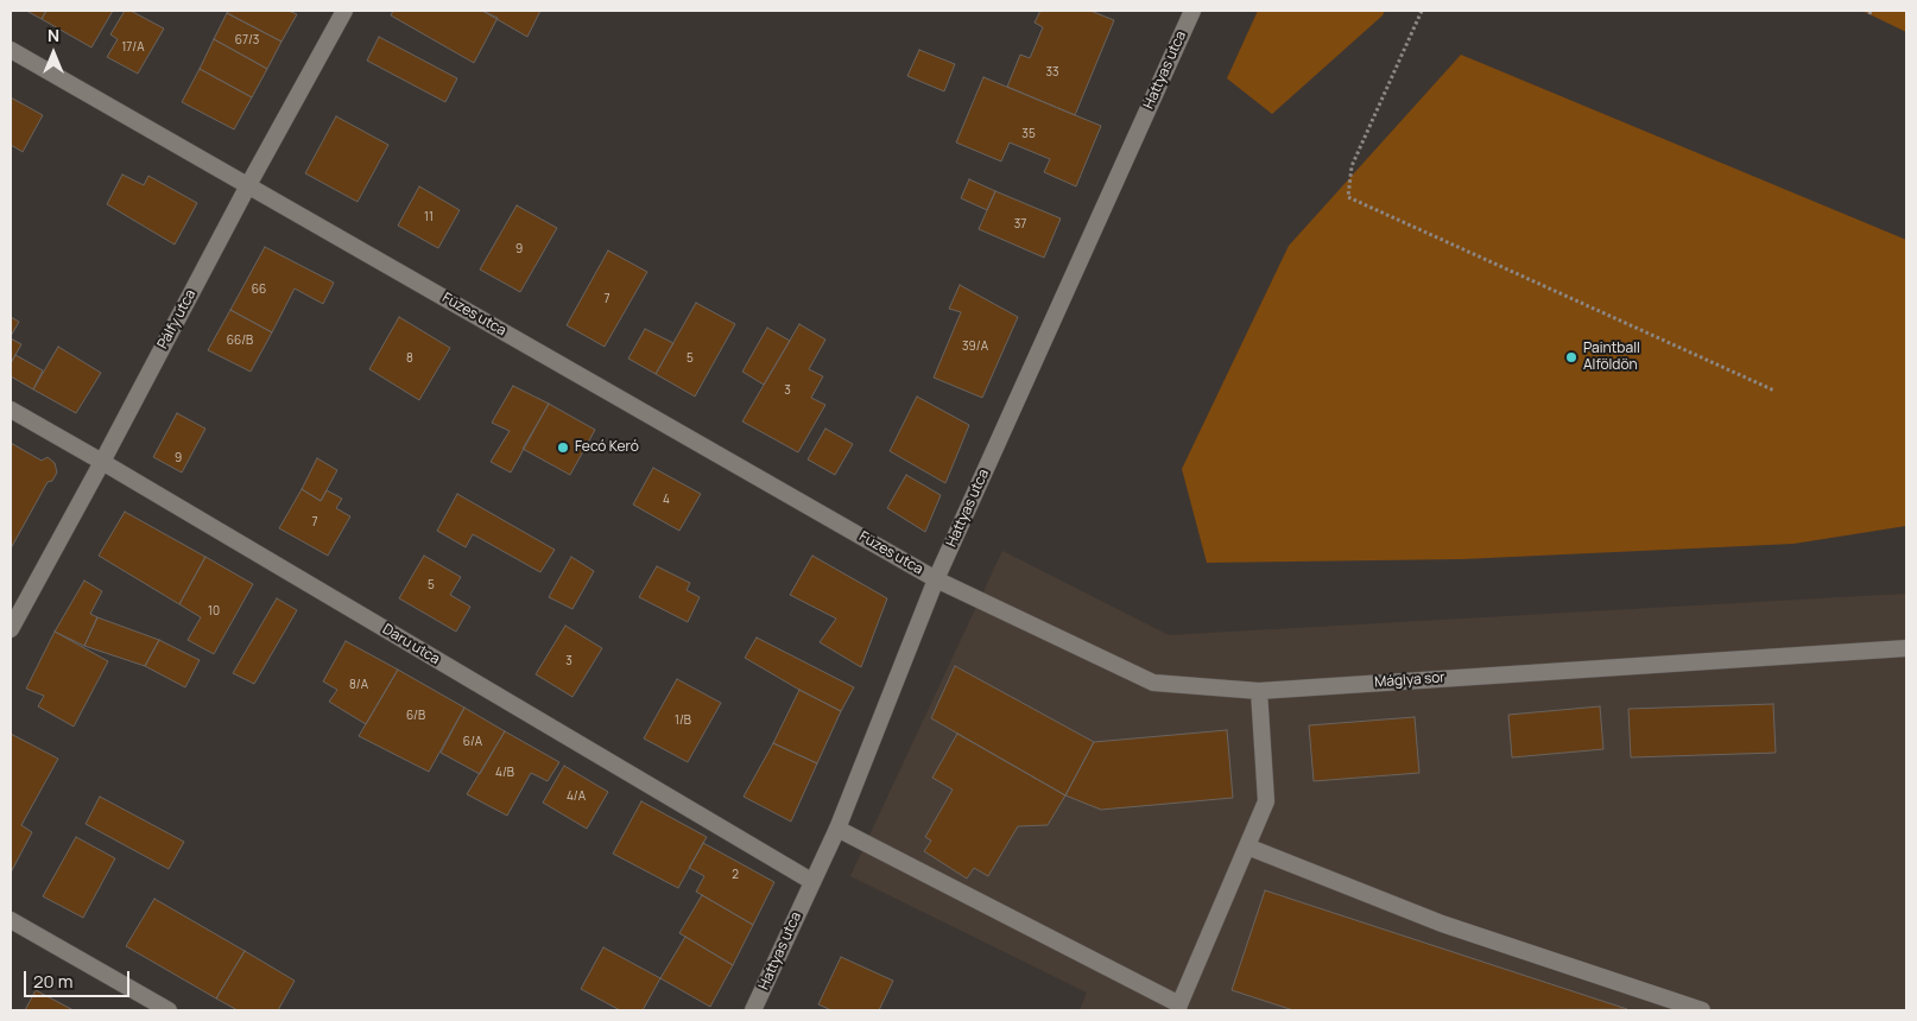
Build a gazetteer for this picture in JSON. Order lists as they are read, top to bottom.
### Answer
{
  "streets": {
    "street": [
      "Hattyas utca",
      "Füzes utca",
      "Pálfy utca",
      "Daru utca",
      "Máglya sor"
    ]
  },
  "crossings": [
    ["Hattyas utca", "Füzes utca"],
    ["Hattyas utca", "Daru utca"],
    ["Hattyas utca", "Máglya sor"],
    ["Füzes utca", "Pálfy utca"],
    ["Füzes utca", "Máglya sor"],
    ["Pálfy utca", "Daru utca"]
  ],
  "places": ["Paintball Alföldön", "Fecó Keró"],
  "house_numbers": [
    "67/3",
    "17/A",
    "33",
    "35",
    "11",
    "37",
    "9",
    "66",
    "7",
    "66/B",
    "39/A",
    "8",
    "5",
    "3",
    "9",
    "4",
    "7",
    "5",
    "10",
    "3",
    "8/A",
    "6/B",
    "1/B",
    "6/A",
    "4/B",
    "4/A",
    "2"
  ],
  "scale_bar": "20 m",
  "north": "top"
}
